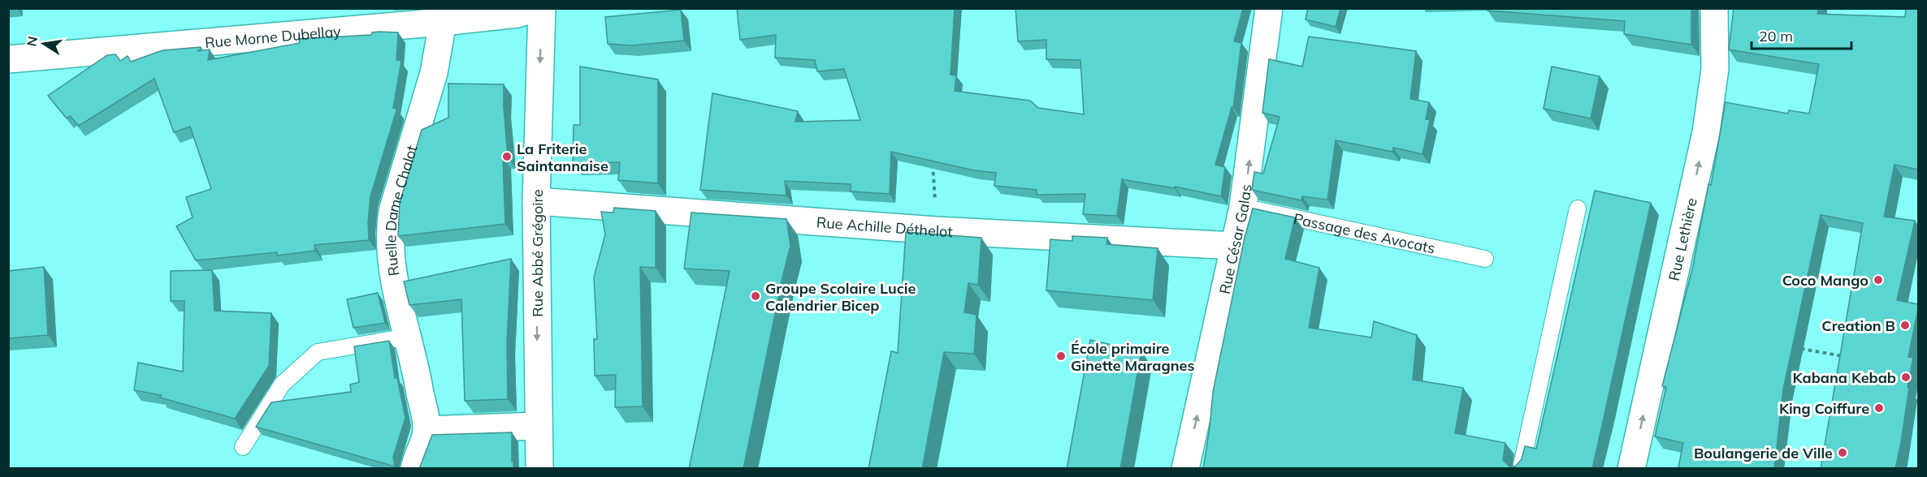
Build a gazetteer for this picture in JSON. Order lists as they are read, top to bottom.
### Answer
{
  "streets": {
    "street": [
      "Rue Morne Dubellay",
      "Ruelle Dame Chalot",
      "Rue Achille Déthelot",
      "Rue Lethière",
      "Rue César Galas",
      "Rue Abbé Grégoire"
    ],
    "lane": ["Passage des Avocats"]
  },
  "crossings": [
    ["Rue Morne Dubellay", "Ruelle Dame Chalot"],
    ["Rue Achille Déthelot", "Rue César Galas"],
    ["Rue Achille Déthelot", "Rue Abbé Grégoire"],
    ["Passage des Avocats", "Rue César Galas"]
  ],
  "one_way": ["Rue Lethière", "Rue César Galas", "Rue Abbé Grégoire"],
  "places": [
    "La Friterie Saintannaise",
    "Coco Mango",
    "Groupe Scolaire Lucie Calendrier Bicep",
    "Creation B",
    "École primaire Ginette Maragnes",
    "Kabana Kebab",
    "King Coiffure",
    "Boulangerie de Ville"
  ],
  "scale_bar": "20 m",
  "north": "left"
}
